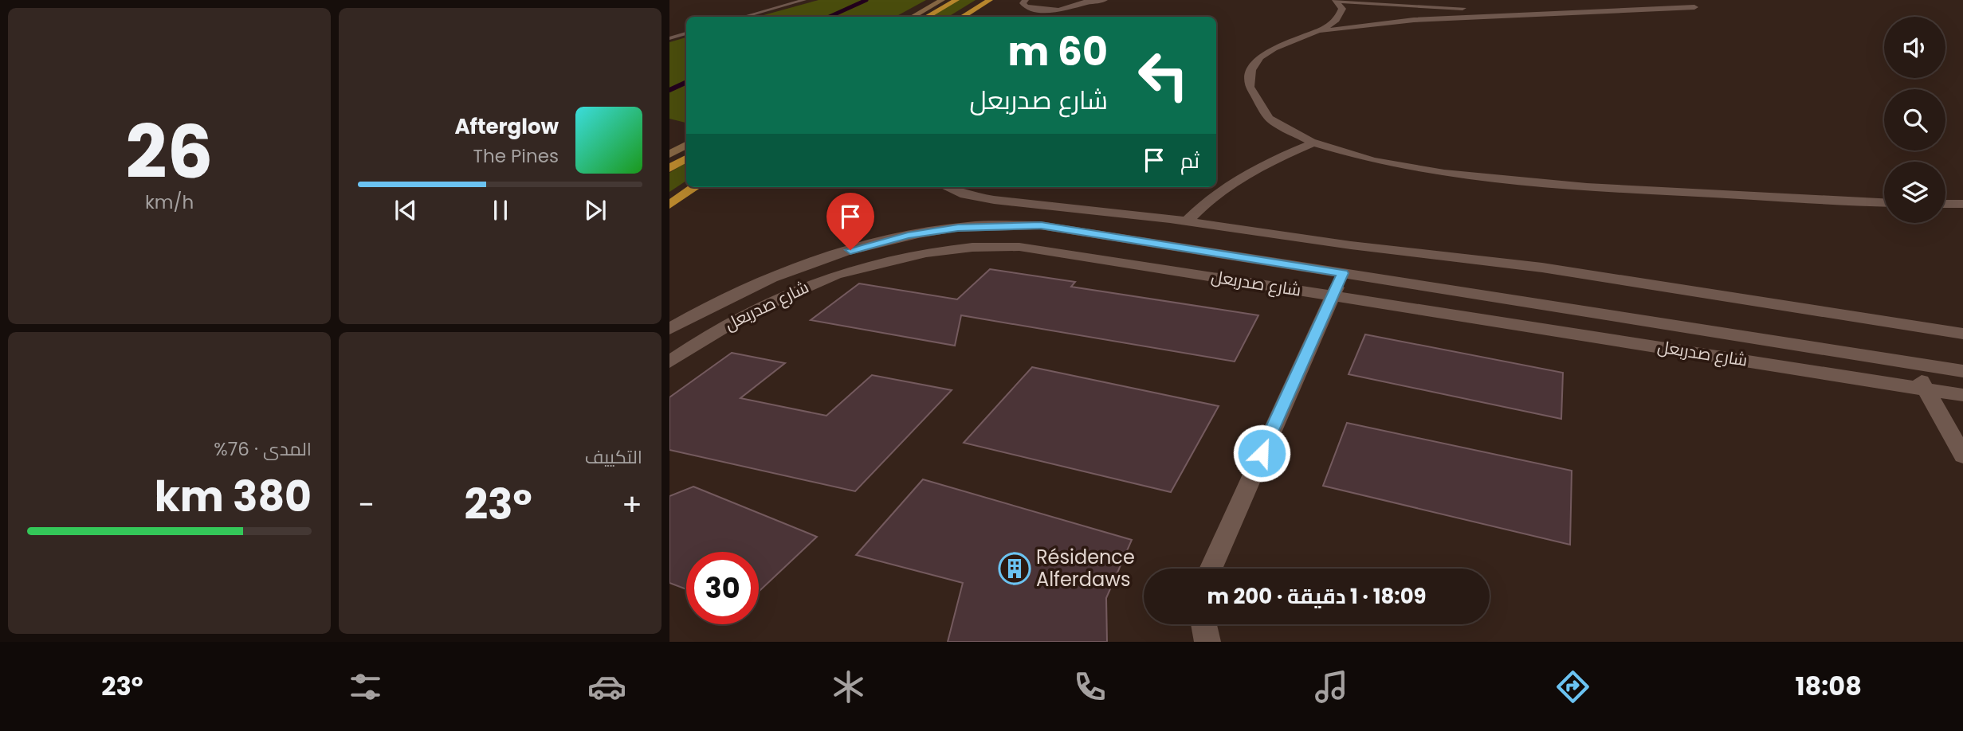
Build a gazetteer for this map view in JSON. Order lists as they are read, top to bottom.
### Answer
{
  "streets": {
    "street": ["شارع صدربعل"]
  },
  "places": {
    "building": ["Résidence Alferdaws"]
  },
  "page": {
    "tile": [
      ["26", "km/h"],
      "التكييف",
      ["المدى · 76%", "380 km"]
    ],
    "turn": ["60 m", "شارع صدربعل"],
    "song": ["Afterglow", "The Pines"],
    "then": "ثم",
    "heat": ["−", "23°", "+"],
    "limit": "30",
    "trip": "18:09 · 1 دقيقة · 200 m",
    "tabs": ["18:08", "23°"]
  }
}
